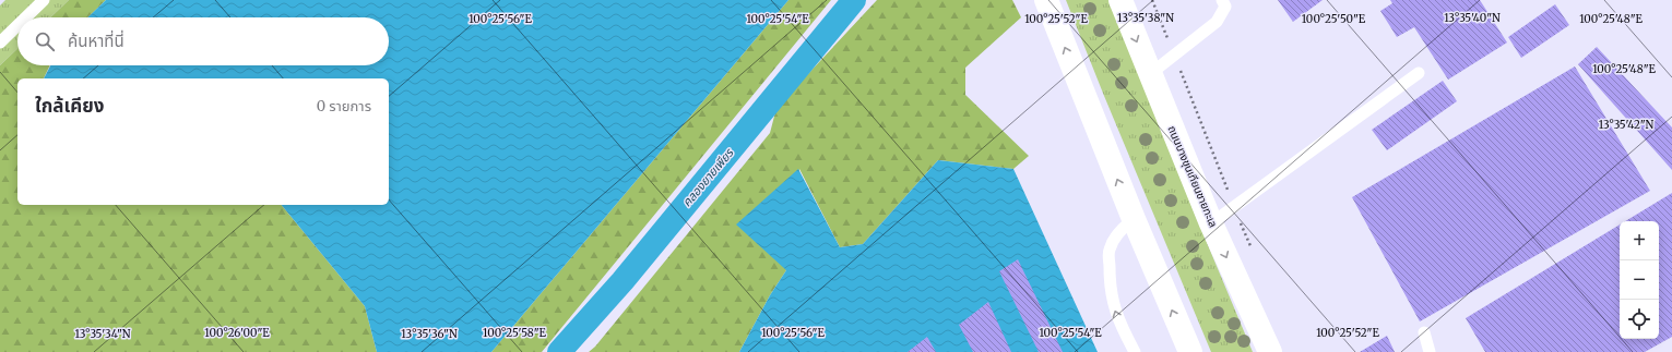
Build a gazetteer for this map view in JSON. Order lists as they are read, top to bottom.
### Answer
{
  "streets": {
    "main road": ["ถนนบางขุนเทียนชายทะเล"]
  },
  "water": ["คลองยายเพียร"],
  "page": {
    "search": "ค้นหาที่นี่",
    "heading": ["ใกล้เคียง", "0 รายการ"],
    "map_buttons": ["+", "−"]
  },
  "coordinates": [
    "13°35'38\"N",
    "13°35'40\"N",
    "100°25'48\"E",
    "100°25'50\"E",
    "100°25'56\"E",
    "100°25'54\"E",
    "100°25'52\"E",
    "13°35'42\"N",
    "100°26'00\"E",
    "100°25'58\"E",
    "13°35'34\"N",
    "13°35'36\"N"
  ]
}
